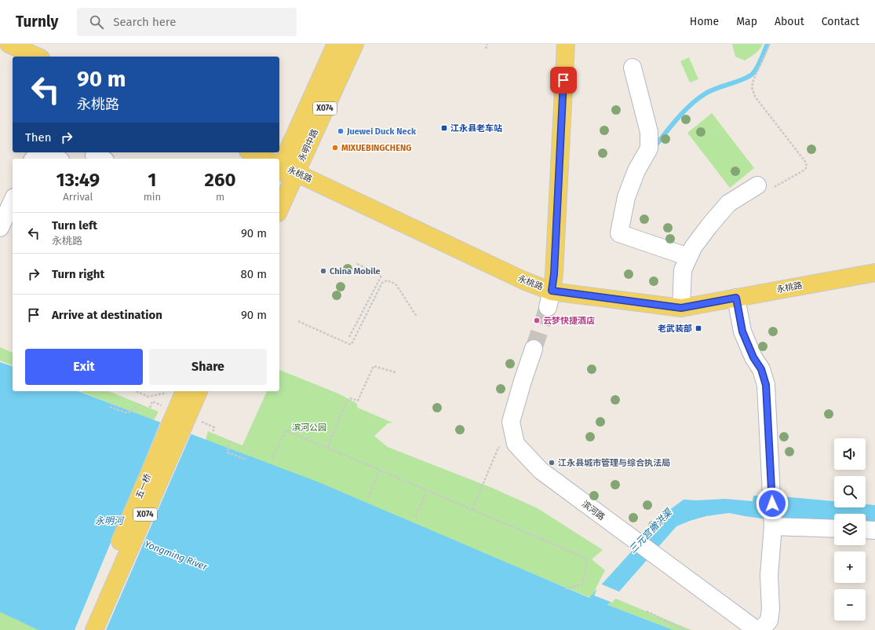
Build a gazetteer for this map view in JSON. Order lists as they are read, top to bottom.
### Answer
{
  "streets": {
    "main road": [
      "X074",
      "永明中路",
      "永桃路",
      "五一桥"
    ],
    "street": ["滨河路"]
  },
  "crossings": [
    ["永明中路", "永桃路"]
  ],
  "water": ["永明河", "三元宫撇洪渠", "Yongming River"],
  "parks": ["滨河公园"],
  "places": {
    "transit": ["江永县老车站", "老武装部"],
    "other": [
      "Juewei Duck Neck",
      "MIXUEBINGCHENG",
      "China Mobile",
      "云梦快捷酒店",
      "江永县城市管理与综合执法局"
    ]
  },
  "page": {
    "header": "Turnly",
    "search": "Search here",
    "nav": [
      "Home",
      "Map",
      "About",
      "Contact"
    ],
    "turn": ["90 m", "永桃路"],
    "then": "Then",
    "eta": [
      "13:49",
      "Arrival",
      "1",
      "min",
      "260",
      "m"
    ],
    "list": [
      {
        "name": "Turn left",
        "note": "永桃路",
        "value": "90 m"
      },
      {
        "name": "Turn right",
        "value": "80 m"
      },
      {
        "name": "Arrive at destination",
        "value": "90 m"
      }
    ],
    "buttons": ["Exit", "Share"],
    "map_buttons": ["+", "−"]
  }
}
